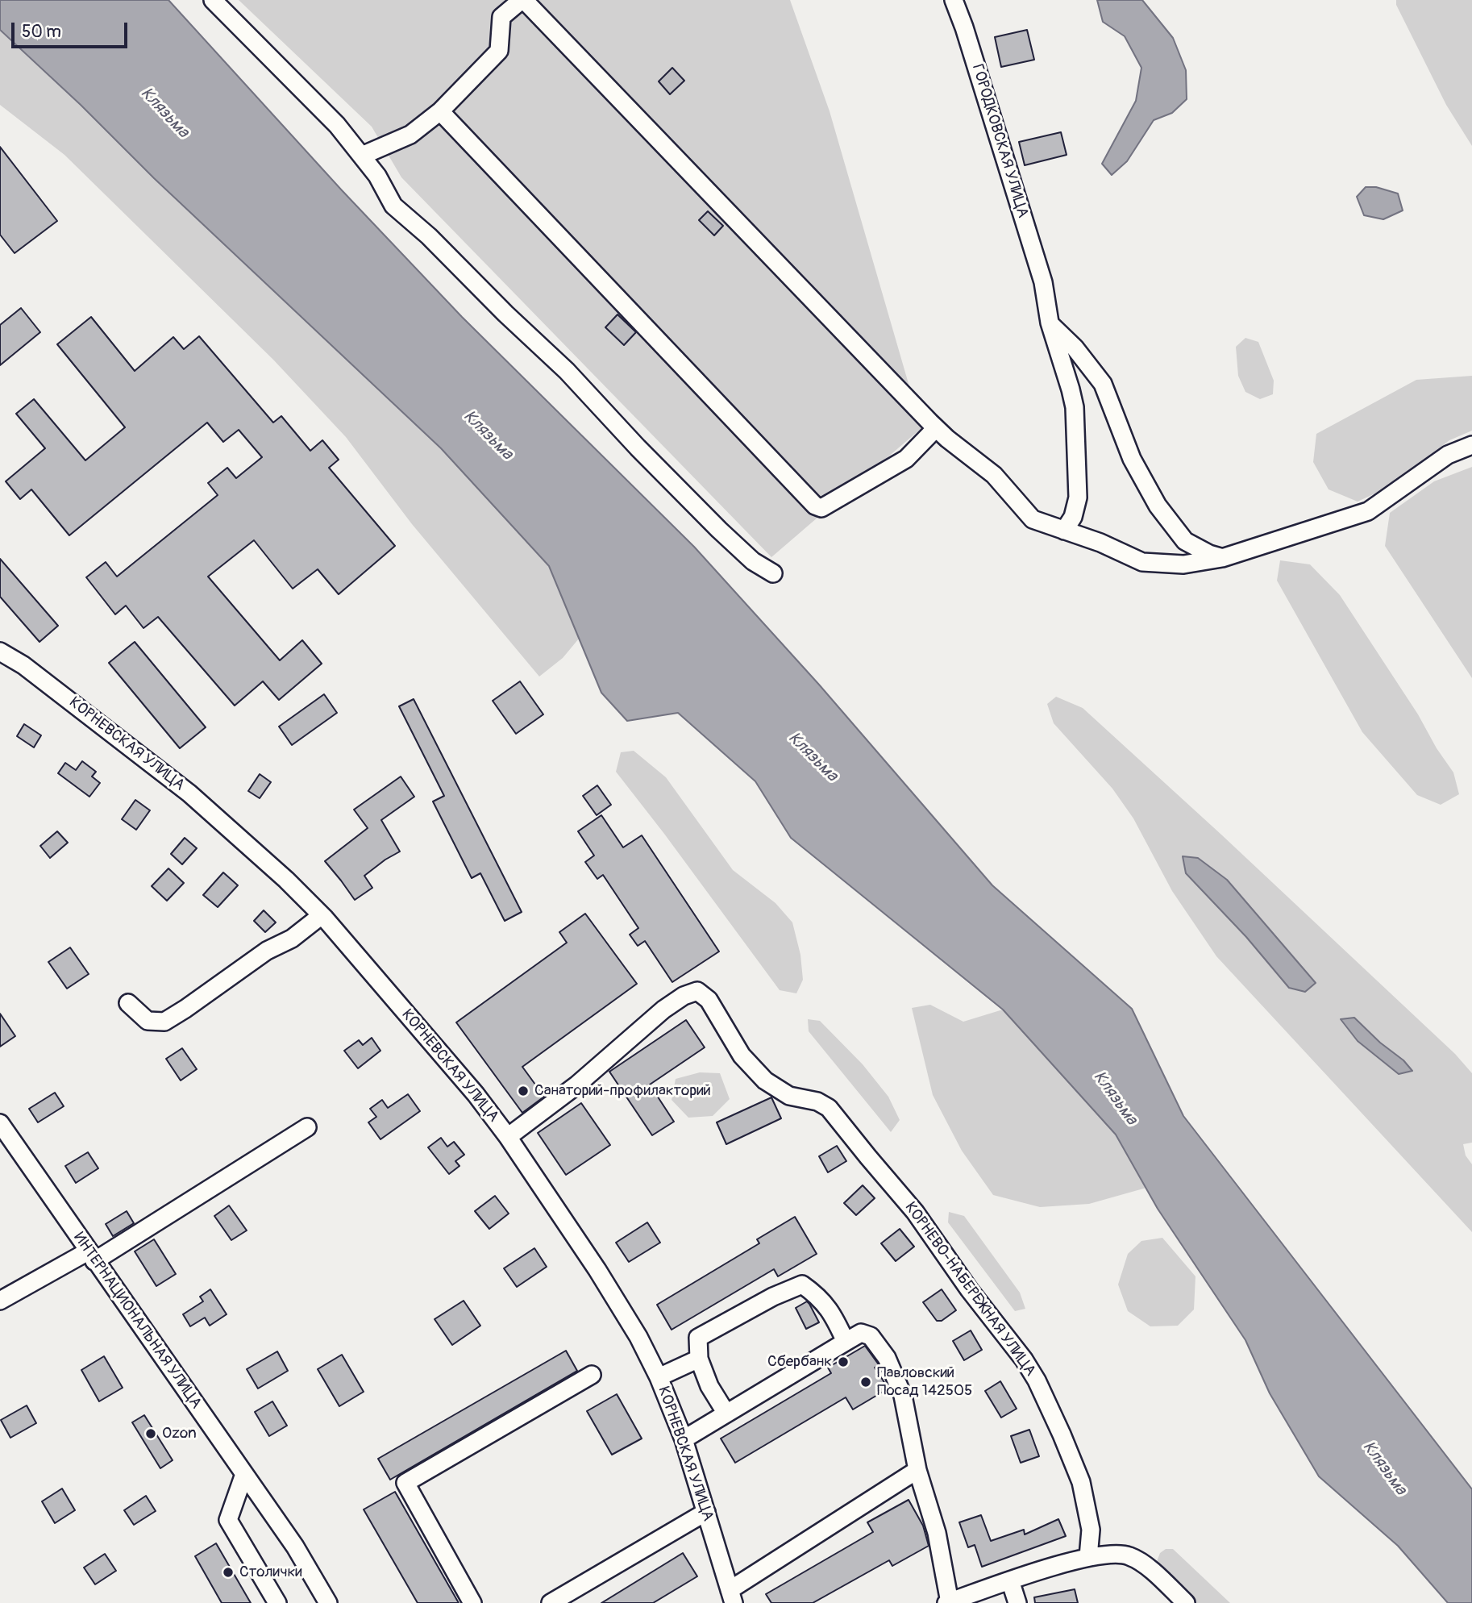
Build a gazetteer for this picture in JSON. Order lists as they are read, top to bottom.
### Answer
{
  "streets": {
    "street": [
      "ГОРОДКОВСКАЯ УЛИЦА",
      "КОРНЕВСКАЯ УЛИЦА",
      "КОРНЕВО-НАБЕРЕЖНАЯ УЛИЦА",
      "ИНТЕРНАЦИОНАЛЬНАЯ УЛИЦА"
    ]
  },
  "crossings": [
    ["КОРНЕВСКАЯ УЛИЦА", "КОРНЕВО-НАБЕРЕЖНАЯ УЛИЦА"]
  ],
  "water": ["Клязьма"],
  "places": [
    "Санаторий-профилакторий",
    "Сбербанк",
    "Павловский Посад 142505",
    "Ozon",
    "Столички"
  ],
  "scale_bar": "50 m"
}
